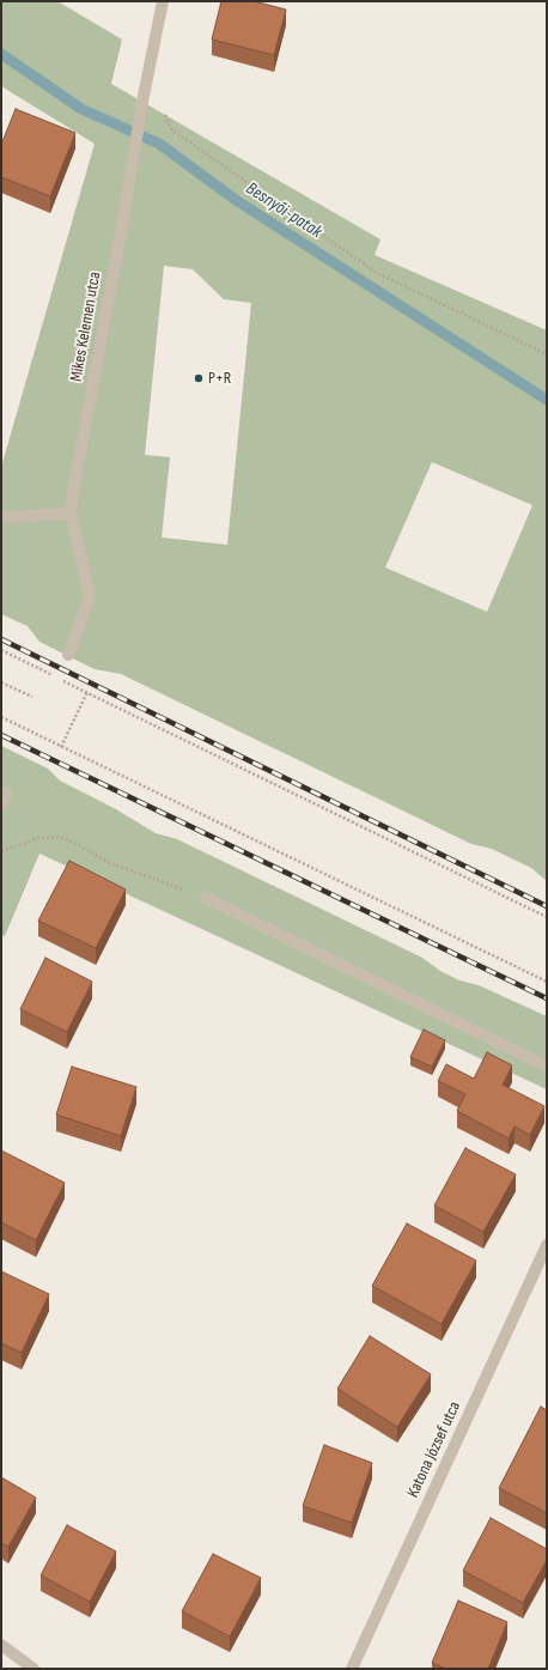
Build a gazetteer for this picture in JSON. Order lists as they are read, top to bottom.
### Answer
{
  "streets": {
    "street": ["Mikes Kelemen utca", "Katona József utca"]
  },
  "water": ["Besnyői-patak"],
  "places": ["P+R"]
}
